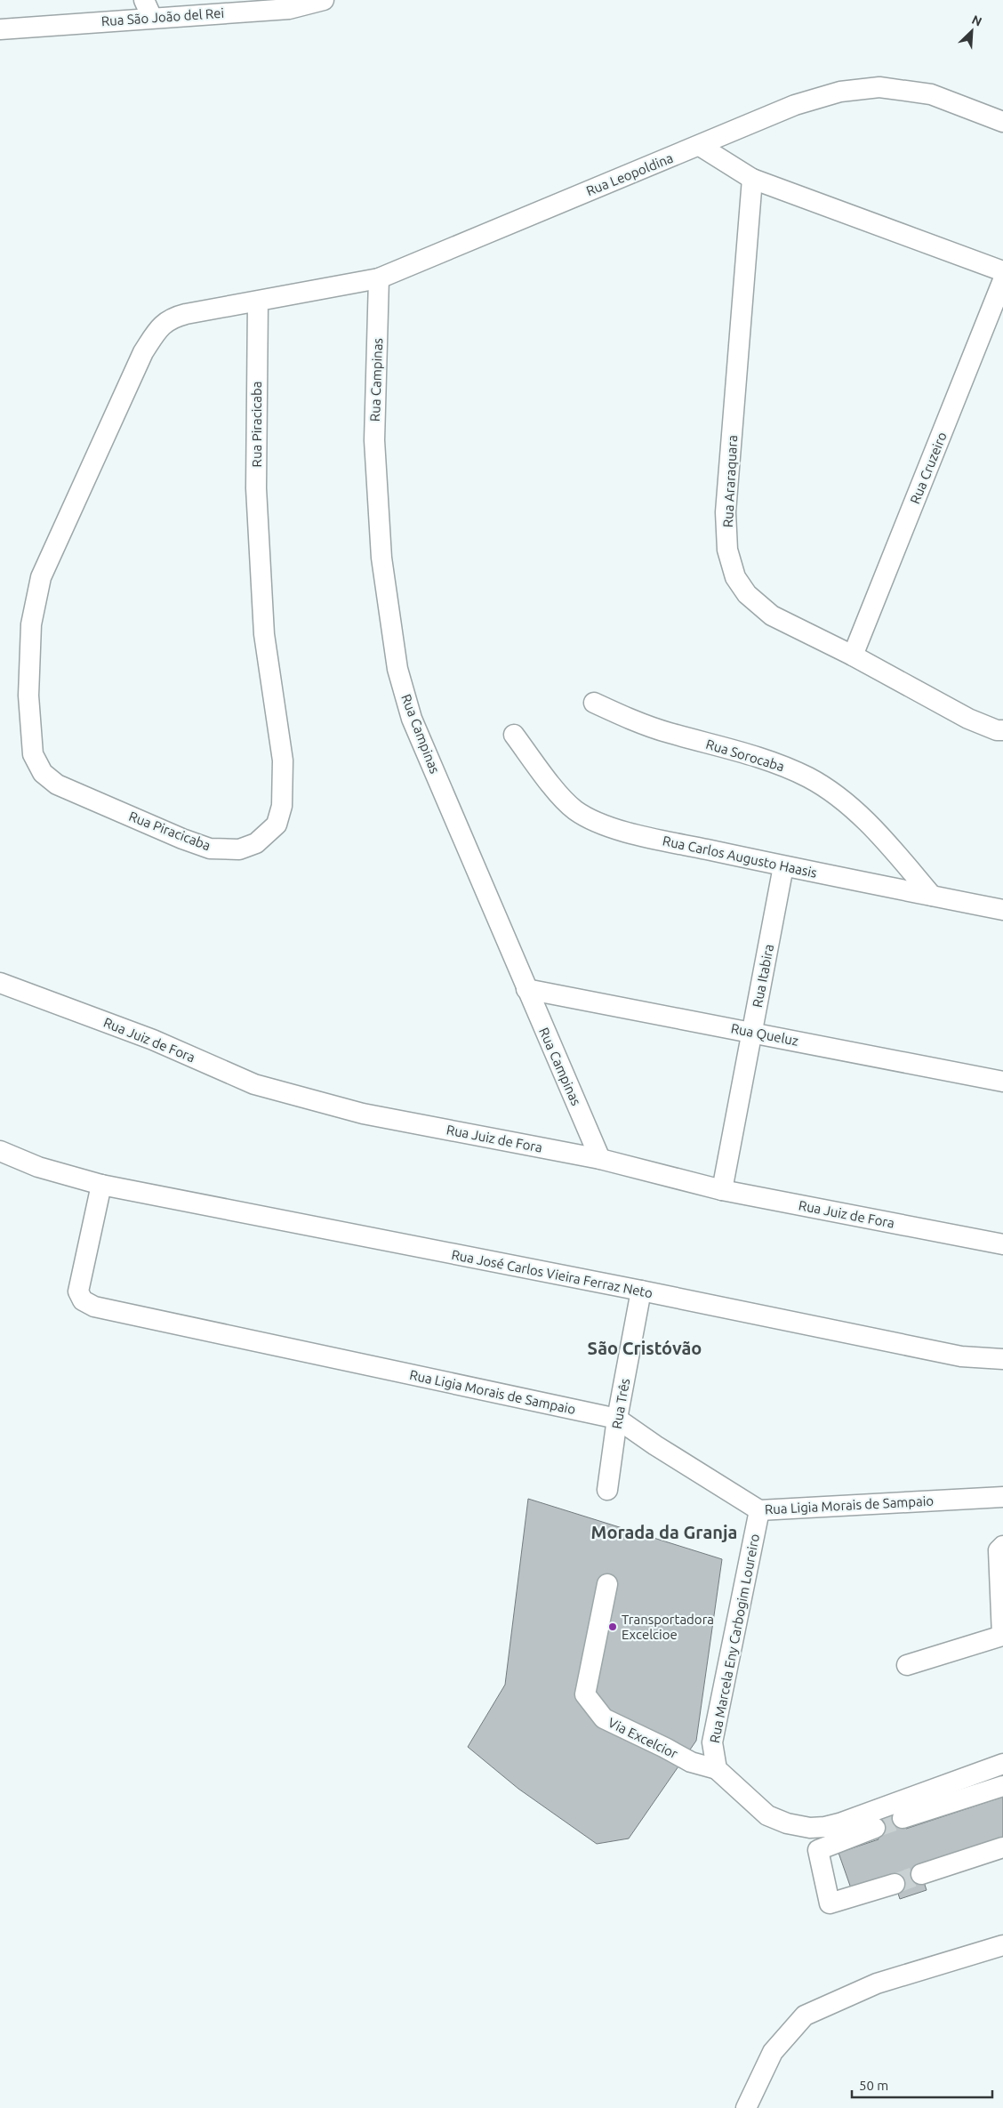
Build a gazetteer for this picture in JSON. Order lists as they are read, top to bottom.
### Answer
{
  "streets": {
    "street": [
      "Rua São João del Rei",
      "Rua Leopoldina",
      "Rua Campinas",
      "Rua Piracicaba",
      "Rua Cruzeiro",
      "Rua Araraquara",
      "Rua Sorocaba",
      "Rua Carlos Augusto Haasis",
      "Rua Itabira",
      "Rua Queluz",
      "Rua Juiz de Fora",
      "Rua José Carlos Vieira Ferraz Neto",
      "Rua Ligia Morais de Sampaio",
      "Rua Três",
      "Rua Marcela Eny Carbogim Loureiro",
      "Via Excelcior"
    ]
  },
  "crossings": [
    ["Rua Leopoldina", "Rua Campinas"],
    ["Rua Leopoldina", "Rua Piracicaba"],
    ["Rua Campinas", "Rua Queluz"],
    ["Rua Campinas", "Rua Juiz de Fora"],
    ["Rua Cruzeiro", "Rua Araraquara"],
    ["Rua Sorocaba", "Rua Carlos Augusto Haasis"],
    ["Rua Carlos Augusto Haasis", "Rua Itabira"],
    ["Rua Itabira", "Rua Queluz"],
    ["Rua Itabira", "Rua Juiz de Fora"],
    ["Rua José Carlos Vieira Ferraz Neto", "Rua Ligia Morais de Sampaio"],
    ["Rua José Carlos Vieira Ferraz Neto", "Rua Três"],
    ["Rua Ligia Morais de Sampaio", "Rua Três"],
    ["Rua Ligia Morais de Sampaio", "Rua Marcela Eny Carbogim Loureiro"],
    ["Rua Marcela Eny Carbogim Loureiro", "Via Excelcior"]
  ],
  "districts": ["São Cristóvão", "Morada da Granja"],
  "places": ["Transportadora Excelcioe"],
  "scale_bar": "50 m",
  "north": "top right"
}
